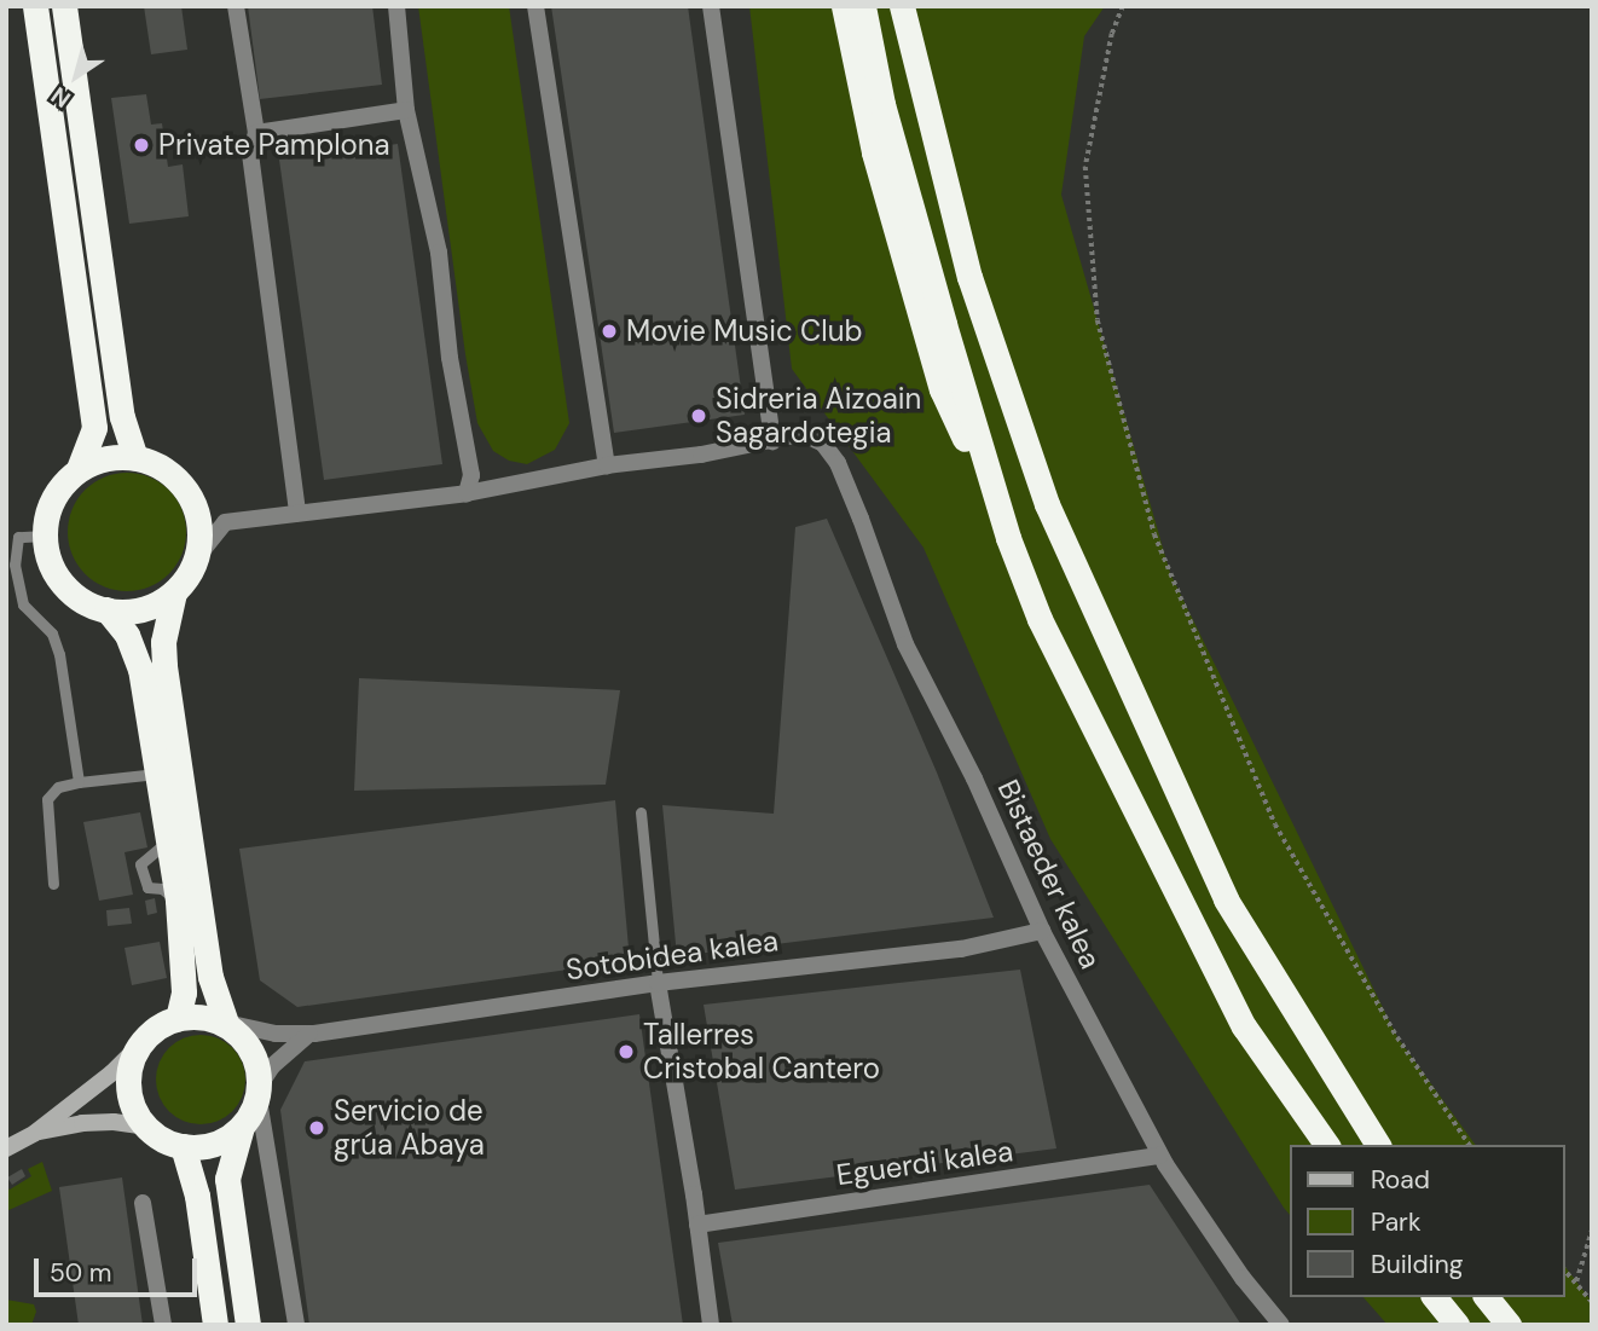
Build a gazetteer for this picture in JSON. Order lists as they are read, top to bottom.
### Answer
{
  "streets": {
    "street": ["Bistaeder kalea", "Sotobidea kalea", "Eguerdi kalea"]
  },
  "crossings": [
    ["Bistaeder kalea", "Sotobidea kalea"],
    ["Bistaeder kalea", "Eguerdi kalea"]
  ],
  "places": [
    "Private Pamplona",
    "Movie Music Club",
    "Sidreria Aizoain Sagardotegia",
    "Tallerres Cristobal Cantero",
    "Servicio de grúa Abaya"
  ],
  "legend": ["Road", "Park", "Building"],
  "scale_bar": "50 m",
  "north": "bottom left"
}
